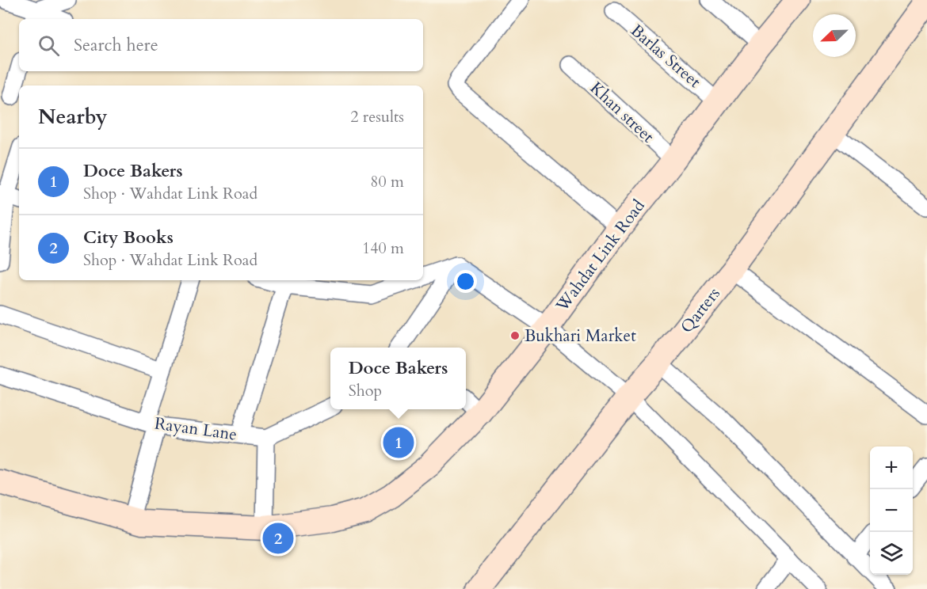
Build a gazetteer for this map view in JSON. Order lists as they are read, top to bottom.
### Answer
{
  "streets": {
    "street": [
      "Barlas Street",
      "Khan street",
      "Wahdat Link Road",
      "Qarters",
      "Rayan Lane"
    ]
  },
  "crossings": [
    ["Barlas Street", "Wahdat Link Road"],
    ["Khan street", "Wahdat Link Road"]
  ],
  "places": ["Bukhari Market"],
  "north": "bottom left",
  "page": {
    "search": "Search here",
    "heading": ["Nearby", "2 results"],
    "list": [
      {
        "mark": "1",
        "name": "Doce Bakers",
        "note": "Shop · Wahdat Link Road",
        "value": "80 m"
      },
      {
        "mark": "2",
        "name": "City Books",
        "note": "Shop · Wahdat Link Road",
        "value": "140 m"
      }
    ],
    "popup": ["Doce Bakers", "Shop"],
    "pins": ["1", "2"],
    "map_buttons": ["+", "−"]
  }
}
